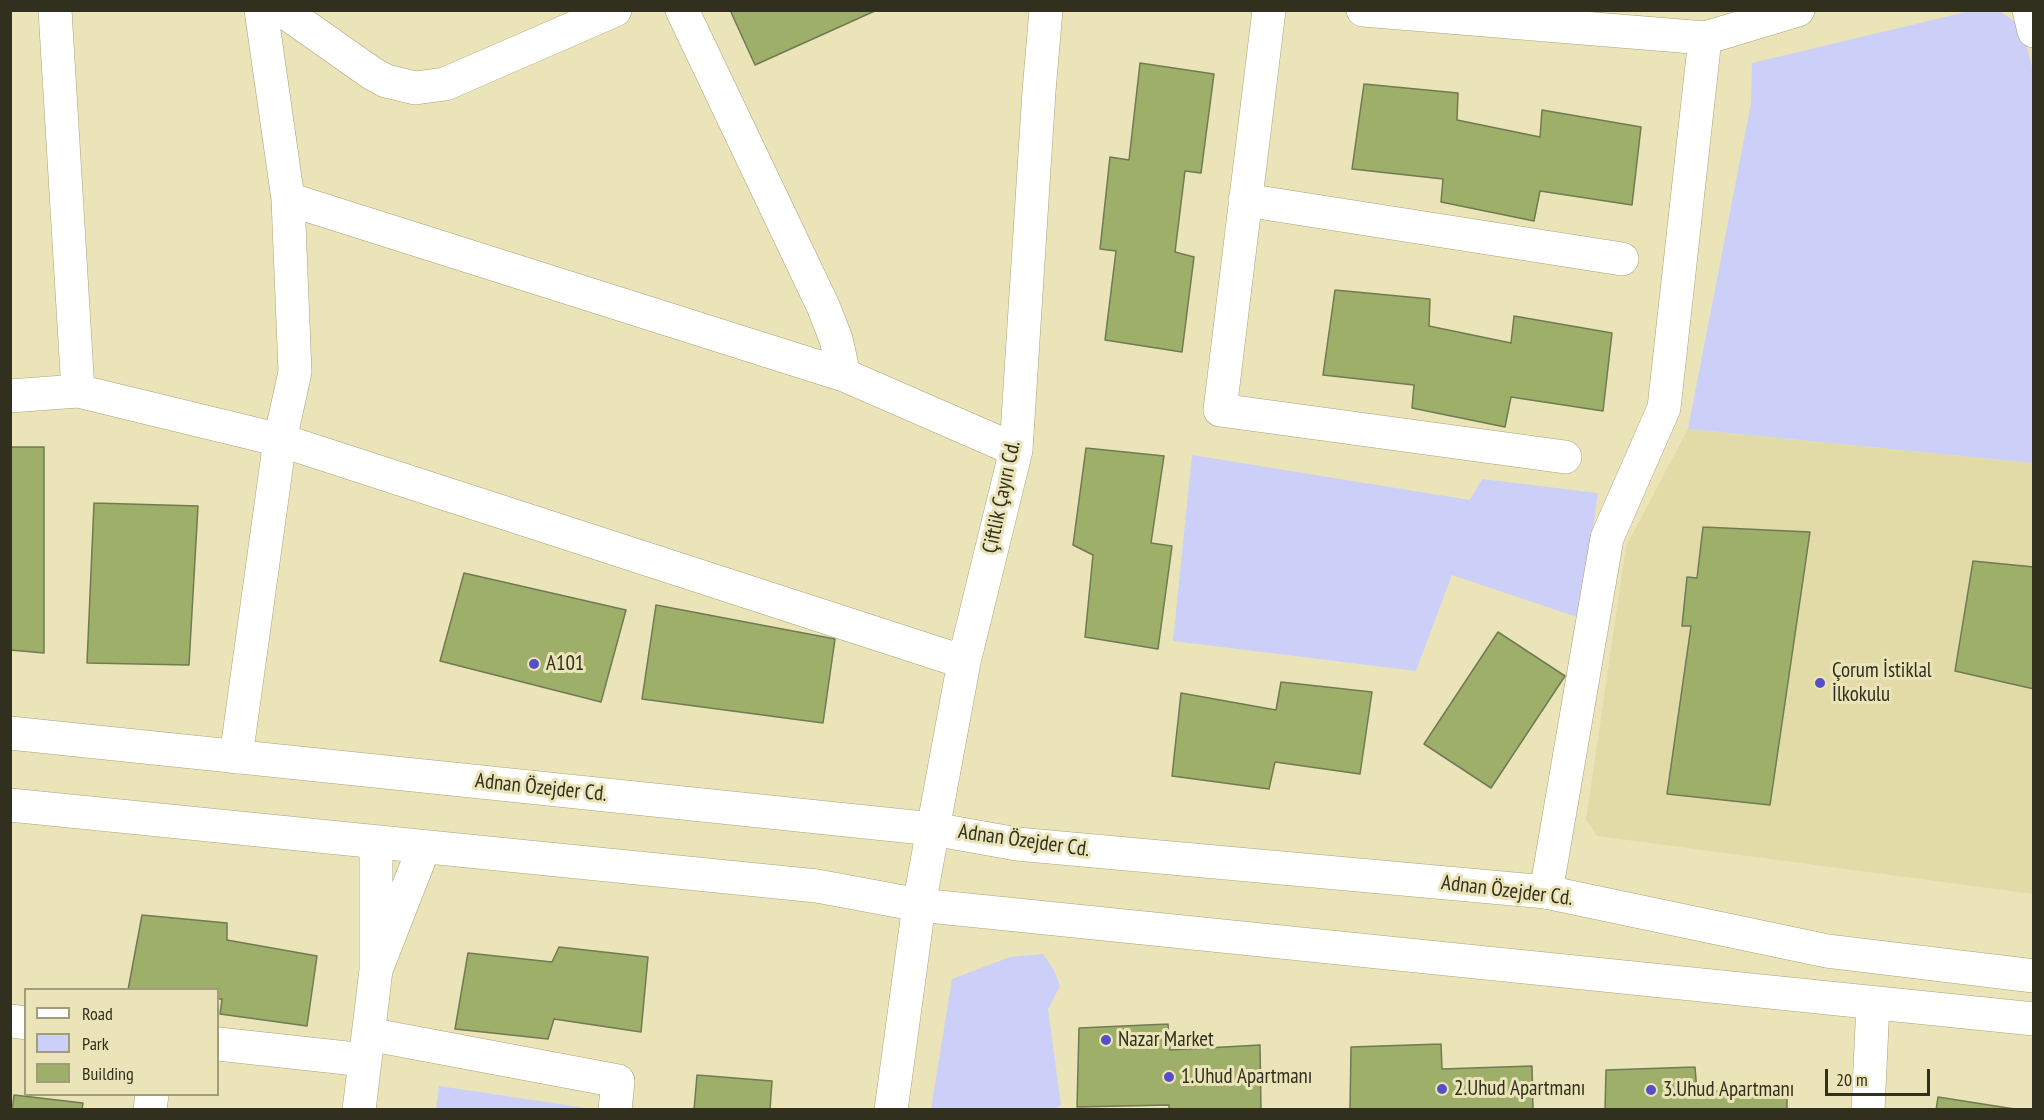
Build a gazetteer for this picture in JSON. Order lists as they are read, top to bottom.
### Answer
{
  "streets": {
    "street": ["Çiftlik Çayırı Cd.", "Adnan Özejder Cd."]
  },
  "crossings": [
    ["Çiftlik Çayırı Cd.", "Adnan Özejder Cd."]
  ],
  "places": [
    "A101",
    "Çorum İstiklal İlkokulu",
    "Nazar Market",
    "1.Uhud Apartmanı",
    "2.Uhud Apartmanı",
    "3.Uhud Apartmanı"
  ],
  "legend": ["Road", "Park", "Building"],
  "scale_bar": "20 m"
}
